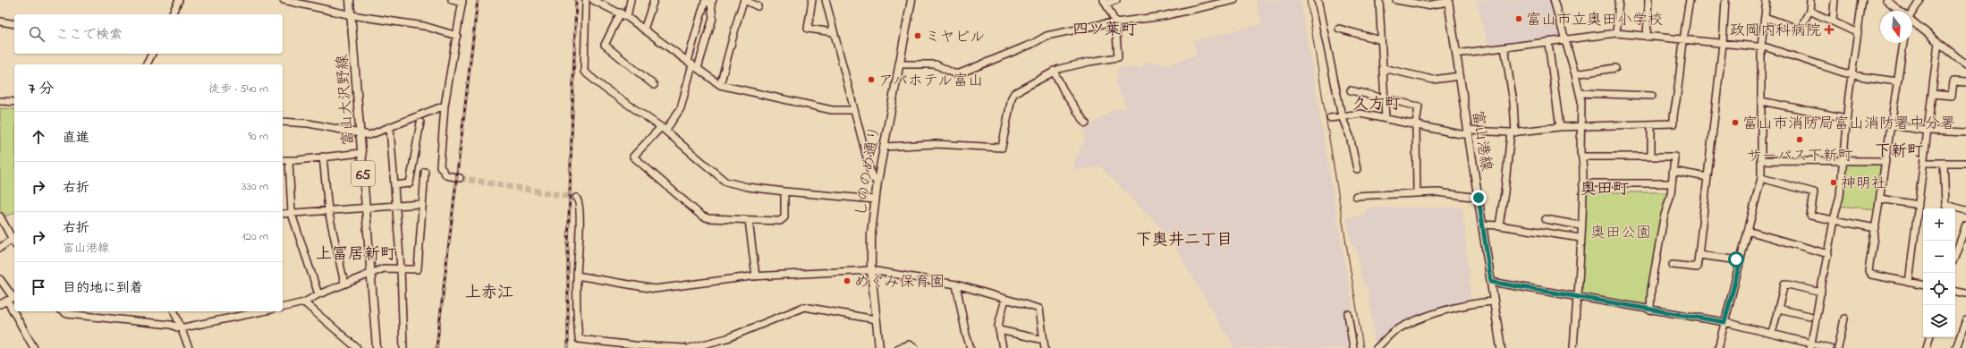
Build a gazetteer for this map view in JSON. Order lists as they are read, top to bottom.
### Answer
{
  "streets": {
    "main road": [
      "富山大沢野線",
      "富山港線",
      "しののめ通り",
      "65"
    ]
  },
  "districts": [
    "四ツ葉町",
    "久方町",
    "下新町",
    "奥田町",
    "下奥井二丁目",
    "上冨居新町",
    "上赤江"
  ],
  "parks": ["奥田公園"],
  "places": {
    "other": [
      "富山市立奥田小学校",
      "ミヤビル",
      "アパホテル富山",
      "富山市消防局富山消防署中分署",
      "サーパス下新町",
      "神明社",
      "めぐみ保育園"
    ],
    "health": ["政岡内科病院"]
  },
  "north": "bottom",
  "page": {
    "search": "ここで検索",
    "heading": ["7 分", "徒歩 · 540 m"],
    "list": [
      ["直進", "90 m"],
      ["右折", "330 m"],
      ["右折", "富山港線", "120 m"],
      "目的地に到着"
    ],
    "map_buttons": ["+", "−"]
  }
}
